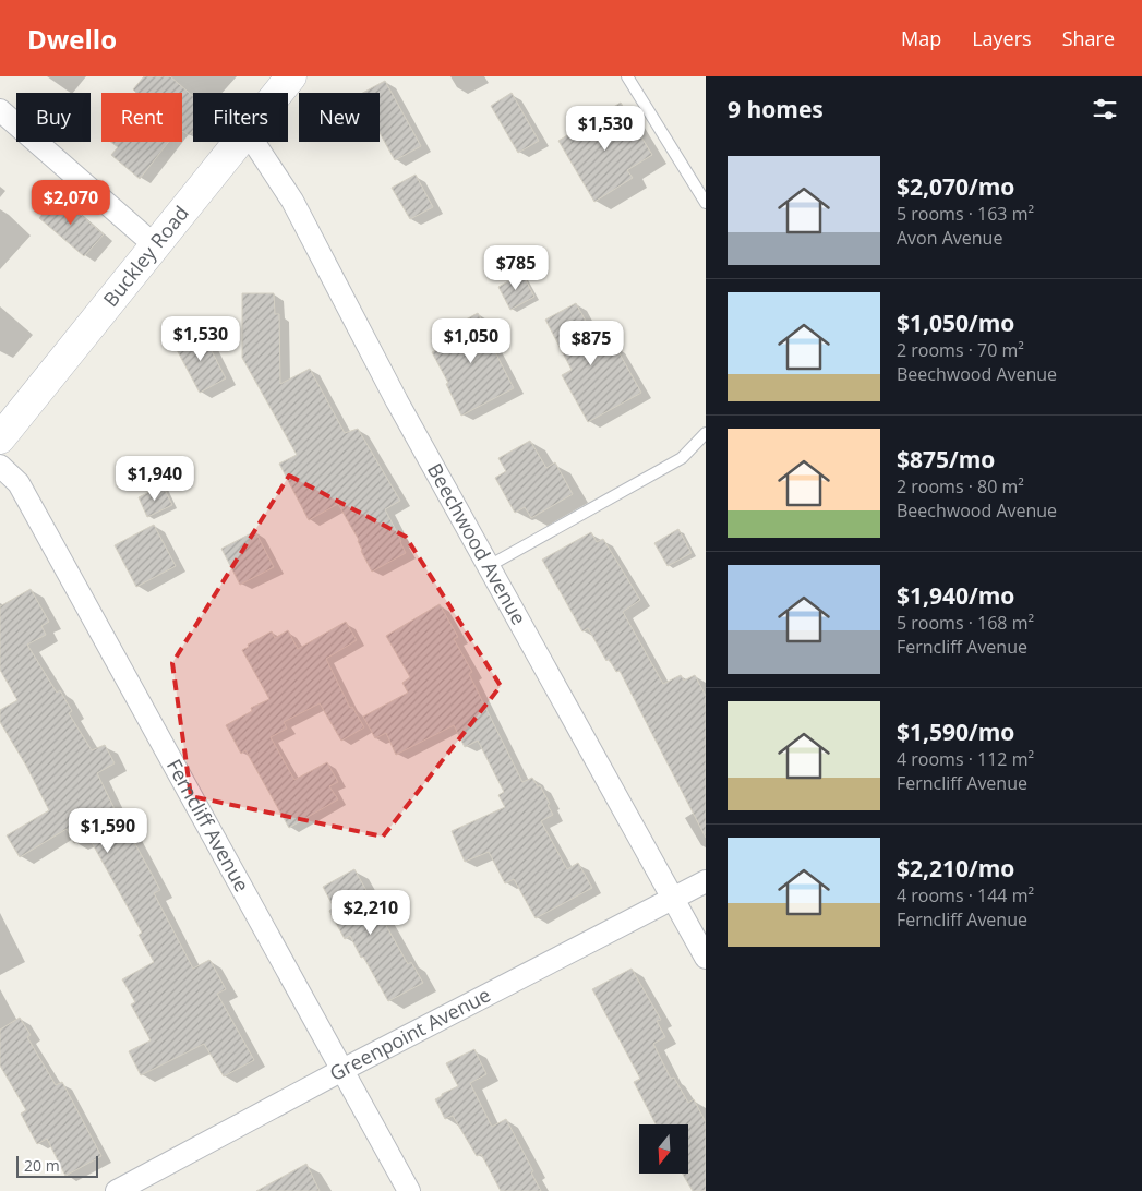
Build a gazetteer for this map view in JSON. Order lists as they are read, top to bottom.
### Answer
{
  "streets": {
    "street": [
      "Buckley Road",
      "Beechwood Avenue",
      "Ferncliff Avenue",
      "Greenpoint Avenue"
    ]
  },
  "crossings": [
    ["Beechwood Avenue", "Greenpoint Avenue"],
    ["Ferncliff Avenue", "Greenpoint Avenue"]
  ],
  "scale_bar": "20 m",
  "north": "bottom",
  "page": {
    "header": "Dwello",
    "nav": ["Map", "Layers", "Share"],
    "heading": "9 homes",
    "chip": [
      "Buy",
      "Rent",
      "Filters",
      "New"
    ],
    "price": [
      "$1,530",
      "$2,070",
      "$785",
      "$1,530",
      "$1,050",
      "$875",
      "$1,940",
      "$1,590",
      "$2,210"
    ],
    "list": [
      {
        "name": "$2,070/mo",
        "note": "5 rooms · 163 m² · Avon Avenue"
      },
      {
        "name": "$1,050/mo",
        "note": "2 rooms · 70 m² · Beechwood Avenue"
      },
      {
        "name": "$875/mo",
        "note": "2 rooms · 80 m² · Beechwood Avenue"
      },
      {
        "name": "$1,940/mo",
        "note": "5 rooms · 168 m² · Ferncliff Avenue"
      },
      {
        "name": "$1,590/mo",
        "note": "4 rooms · 112 m² · Ferncliff Avenue"
      },
      {
        "name": "$2,210/mo",
        "note": "4 rooms · 144 m² · Ferncliff Avenue"
      }
    ],
    "scale": "20 m"
  }
}
